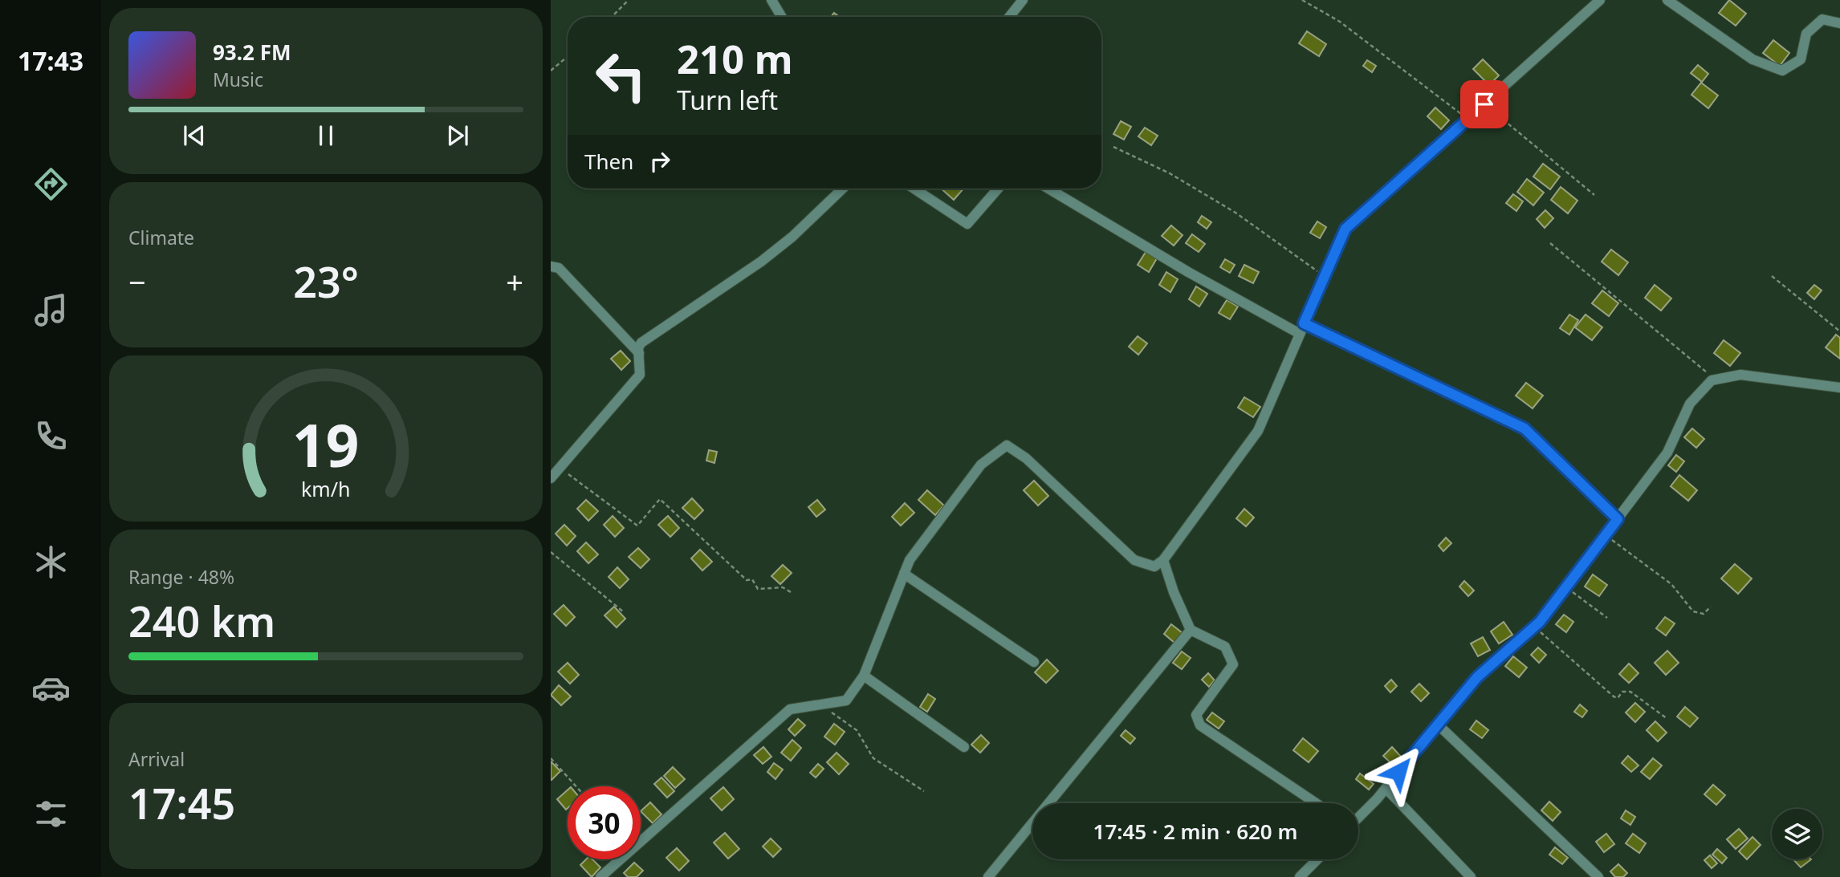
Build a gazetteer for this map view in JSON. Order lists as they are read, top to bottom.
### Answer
{
  "page": {
    "tabs": "17:43",
    "turn": ["210 m", "Turn left"],
    "song": ["93.2 FM", "Music"],
    "then": "Then",
    "tile": [
      "Climate",
      ["Range · 48%", "240 km"],
      ["Arrival", "17:45"]
    ],
    "heat": ["−", "23°", "+"],
    "limit": "30",
    "trip": "17:45 · 2 min · 620 m",
    "gauge": ["19", "km/h"]
  }
}
